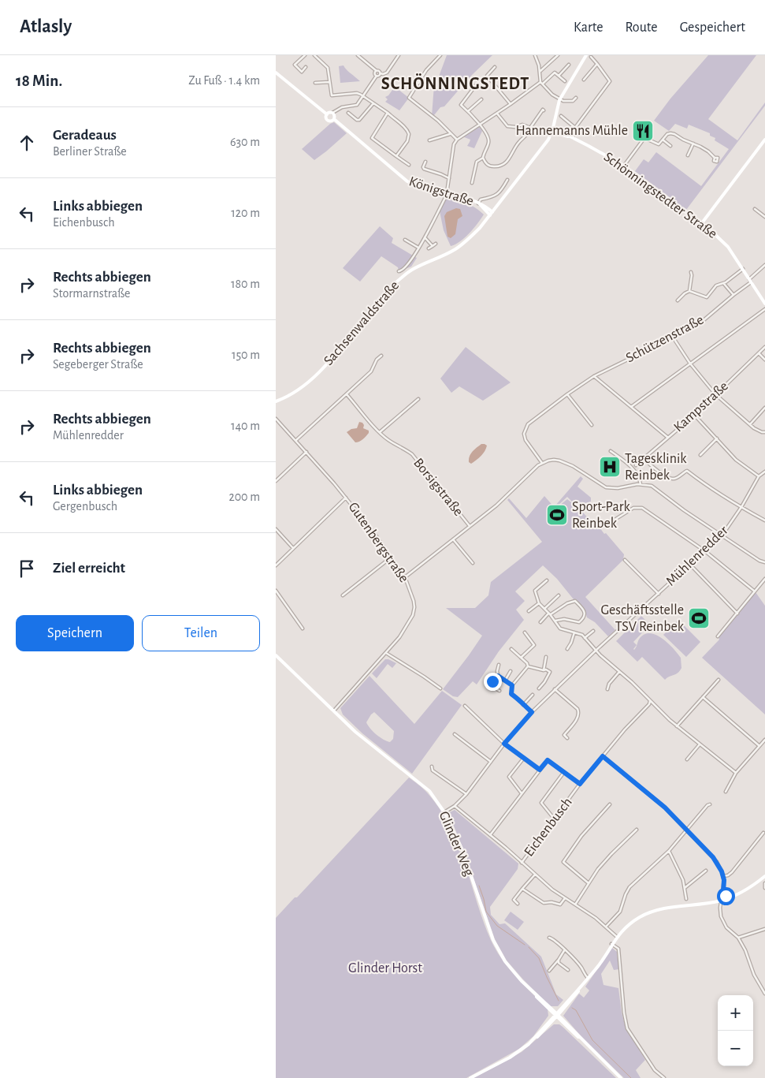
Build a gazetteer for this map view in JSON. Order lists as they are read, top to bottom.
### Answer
{
  "streets": {
    "main road": [
      "Königstraße",
      "Schönningstedter Straße",
      "Sachsenwaldstraße",
      "Glinder Weg"
    ],
    "street": [
      "Schützenstraße",
      "Kampstraße",
      "Borsigstraße",
      "Gutenbergstraße",
      "Mühlenredder",
      "Eichenbusch"
    ]
  },
  "crossings": [
    ["Königstraße", "Sachsenwaldstraße"],
    ["Schönningstedter Straße", "Sachsenwaldstraße"],
    ["Schönningstedter Straße", "Schützenstraße"],
    ["Borsigstraße", "Gutenbergstraße"],
    ["Gutenbergstraße", "Glinder Weg"],
    ["Mühlenredder", "Glinder Weg"],
    ["Eichenbusch", "Glinder Weg"]
  ],
  "districts": ["SCHÖNNINGSTEDT"],
  "parks": ["Glinder Horst"],
  "places": {
    "restaurant": ["Hannemanns Mühle"],
    "hospital": ["Tagesklinik Reinbek"],
    "sports": ["Sport-Park Reinbek", "Geschäftsstelle TSV Reinbek"]
  },
  "page": {
    "header": "Atlasly",
    "nav": ["Karte", "Route", "Gespeichert"],
    "heading": ["18 Min.", "Zu Fuß · 1.4 km"],
    "list": [
      ["Geradeaus", "Berliner Straße", "630 m"],
      ["Links abbiegen", "Eichenbusch", "120 m"],
      ["Rechts abbiegen", "Stormarnstraße", "180 m"],
      ["Rechts abbiegen", "Segeberger Straße", "150 m"],
      ["Rechts abbiegen", "Mühlenredder", "140 m"],
      ["Links abbiegen", "Gergenbusch", "200 m"],
      "Ziel erreicht"
    ],
    "buttons": ["Speichern", "Teilen"],
    "map_buttons": ["+", "−"]
  }
}
